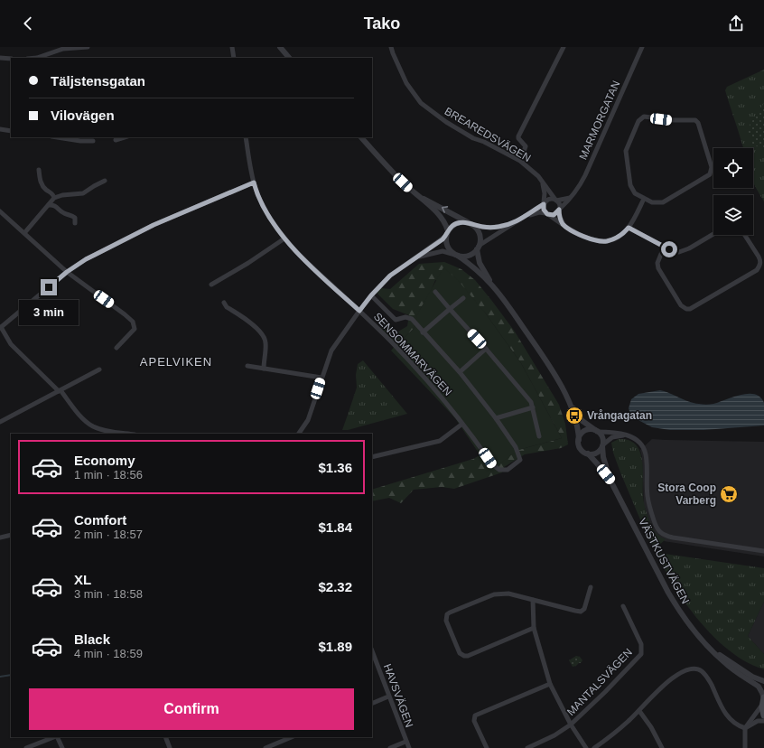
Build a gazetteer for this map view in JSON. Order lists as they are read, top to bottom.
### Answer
{
  "streets": {
    "street": [
      "MARMORGATAN",
      "BREAREDSVÄGEN",
      "SENSOMMARVÄGEN",
      "VÄSTKUSTVÄGEN",
      "MANTALSVÄGEN",
      "HAVSVÄGEN"
    ]
  },
  "crossings": [
    ["MARMORGATAN", "BREAREDSVÄGEN"]
  ],
  "districts": ["APELVIKEN"],
  "places": {
    "bus stop": ["Vrångagatan"],
    "supermarket": ["Stora Coop Varberg"]
  },
  "page": {
    "header": "Tako",
    "banner": ["Täljstensgatan", "Vilovägen"],
    "bubble": "3 min",
    "list": [
      {
        "name": "Economy",
        "note": "1 min · 18:56",
        "value": "$1.36"
      },
      {
        "name": "Comfort",
        "note": "2 min · 18:57",
        "value": "$1.84"
      },
      {
        "name": "XL",
        "note": "3 min · 18:58",
        "value": "$2.32"
      },
      {
        "name": "Black",
        "note": "4 min · 18:59",
        "value": "$1.89"
      }
    ],
    "buttons": "Confirm"
  }
}
